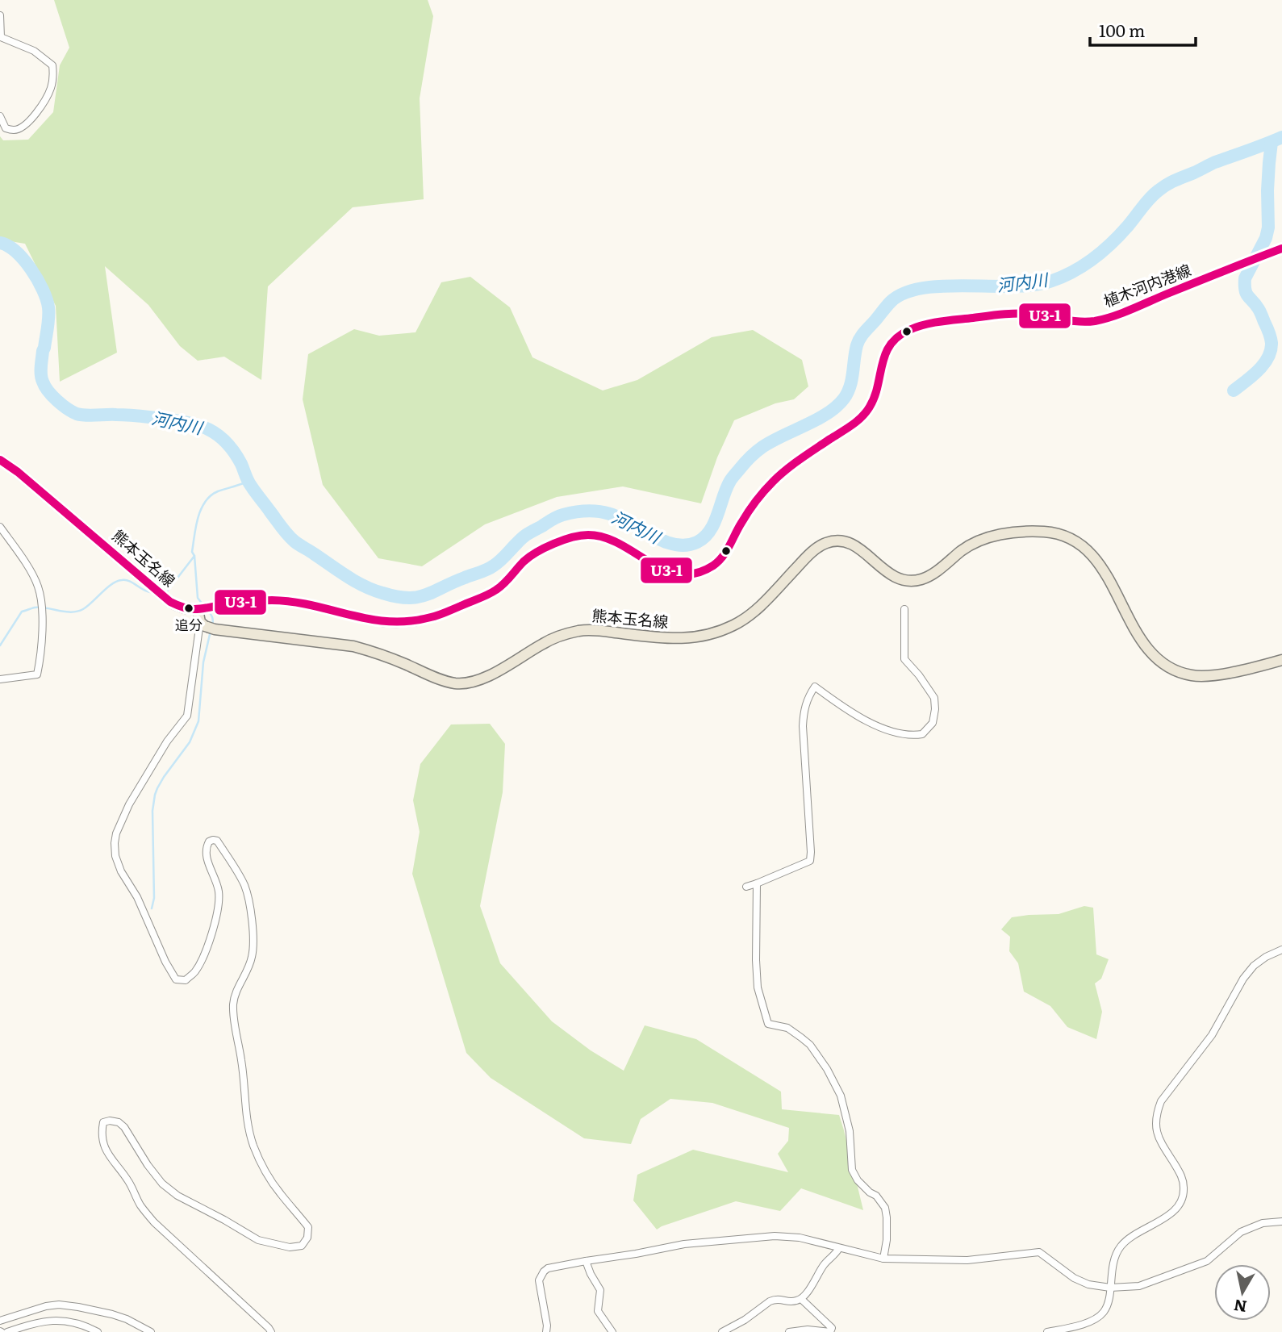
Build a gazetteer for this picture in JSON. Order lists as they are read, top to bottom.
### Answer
{
  "streets": {
    "main road": ["植木河内港線", "熊本玉名線"]
  },
  "crossings": [
    ["植木河内港線", "熊本玉名線"]
  ],
  "water": ["河内川"],
  "places": ["追分"],
  "lines": ["transit line U3-1"],
  "scale_bar": "100 m",
  "north": "bottom"
}
